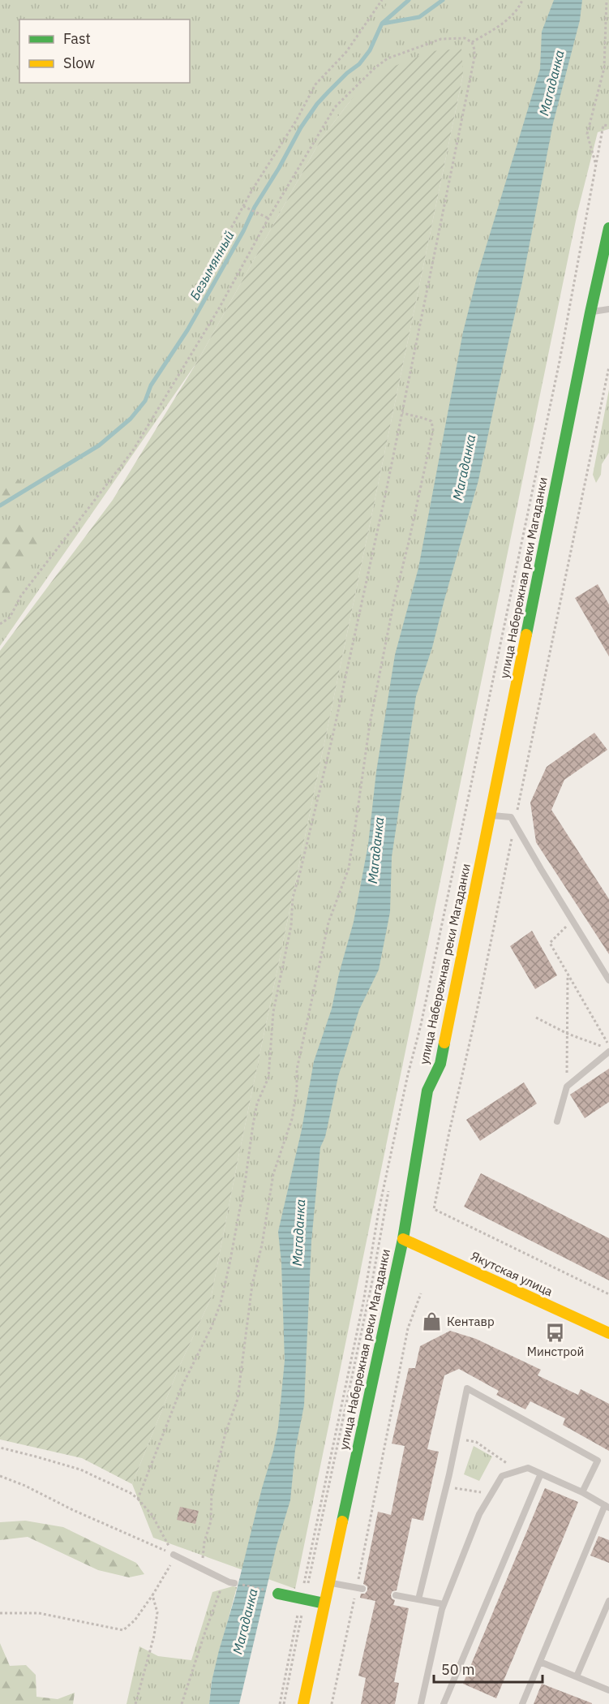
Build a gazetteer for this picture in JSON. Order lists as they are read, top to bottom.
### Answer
{
  "streets": {
    "street": ["улица Набережная реки Магаданки", "Якутская улица"]
  },
  "crossings": [
    ["улица Набережная реки Магаданки", "Якутская улица"]
  ],
  "water": ["Магаданка", "Безымянный"],
  "places": {
    "shop": ["Кентавр"],
    "bus stop": ["Минстрой"]
  },
  "legend": ["Fast", "Slow"],
  "scale_bar": "50 m"
}
